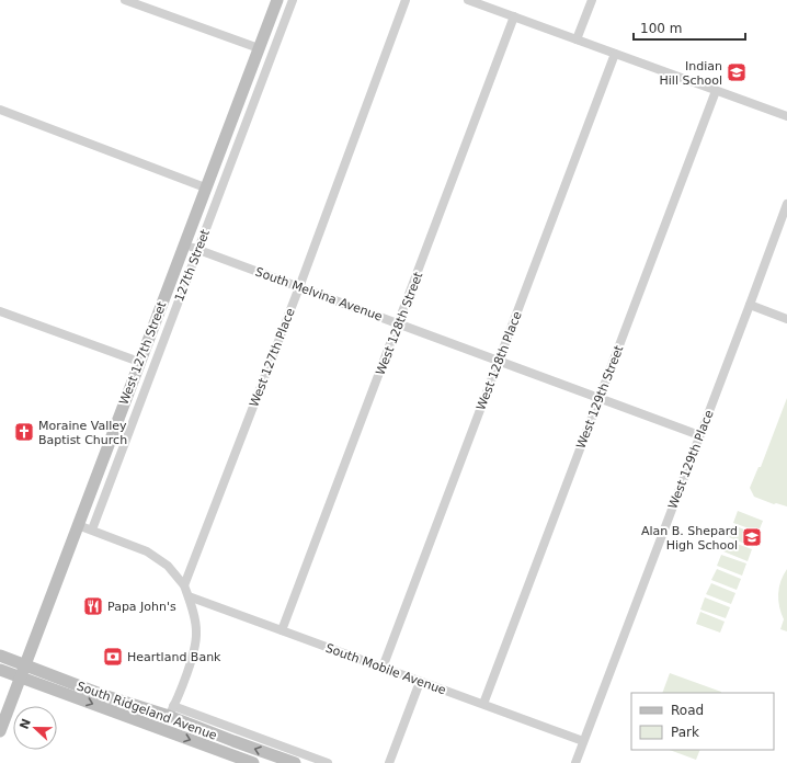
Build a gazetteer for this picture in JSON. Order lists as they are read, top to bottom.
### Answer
{
  "streets": {
    "main road": ["West 127th Street", "South Ridgeland Avenue"],
    "street": [
      "127th Street",
      "South Melvina Avenue",
      "West 128th Street",
      "West 127th Place",
      "West 128th Place",
      "West 129th Street",
      "West 129th Place",
      "South Mobile Avenue"
    ]
  },
  "crossings": [
    ["127th Street", "South Melvina Avenue"],
    ["South Melvina Avenue", "West 128th Street"],
    ["South Melvina Avenue", "West 127th Street"],
    ["South Melvina Avenue", "West 127th Place"],
    ["South Melvina Avenue", "West 128th Place"],
    ["South Melvina Avenue", "West 129th Street"],
    ["South Melvina Avenue", "West 129th Place"],
    ["West 128th Street", "South Mobile Avenue"],
    ["West 127th Street", "South Ridgeland Avenue"],
    ["West 128th Place", "South Mobile Avenue"],
    ["West 129th Street", "South Mobile Avenue"],
    ["West 129th Place", "South Mobile Avenue"]
  ],
  "places": {
    "school or university": ["Indian Hill School", "Alan B. Shepard High School"],
    "church": ["Moraine Valley Baptist Church"],
    "restaurant": ["Papa John's"],
    "bank": ["Heartland Bank"]
  },
  "legend": ["Road", "Park"],
  "scale_bar": "100 m",
  "north": "left"
}
